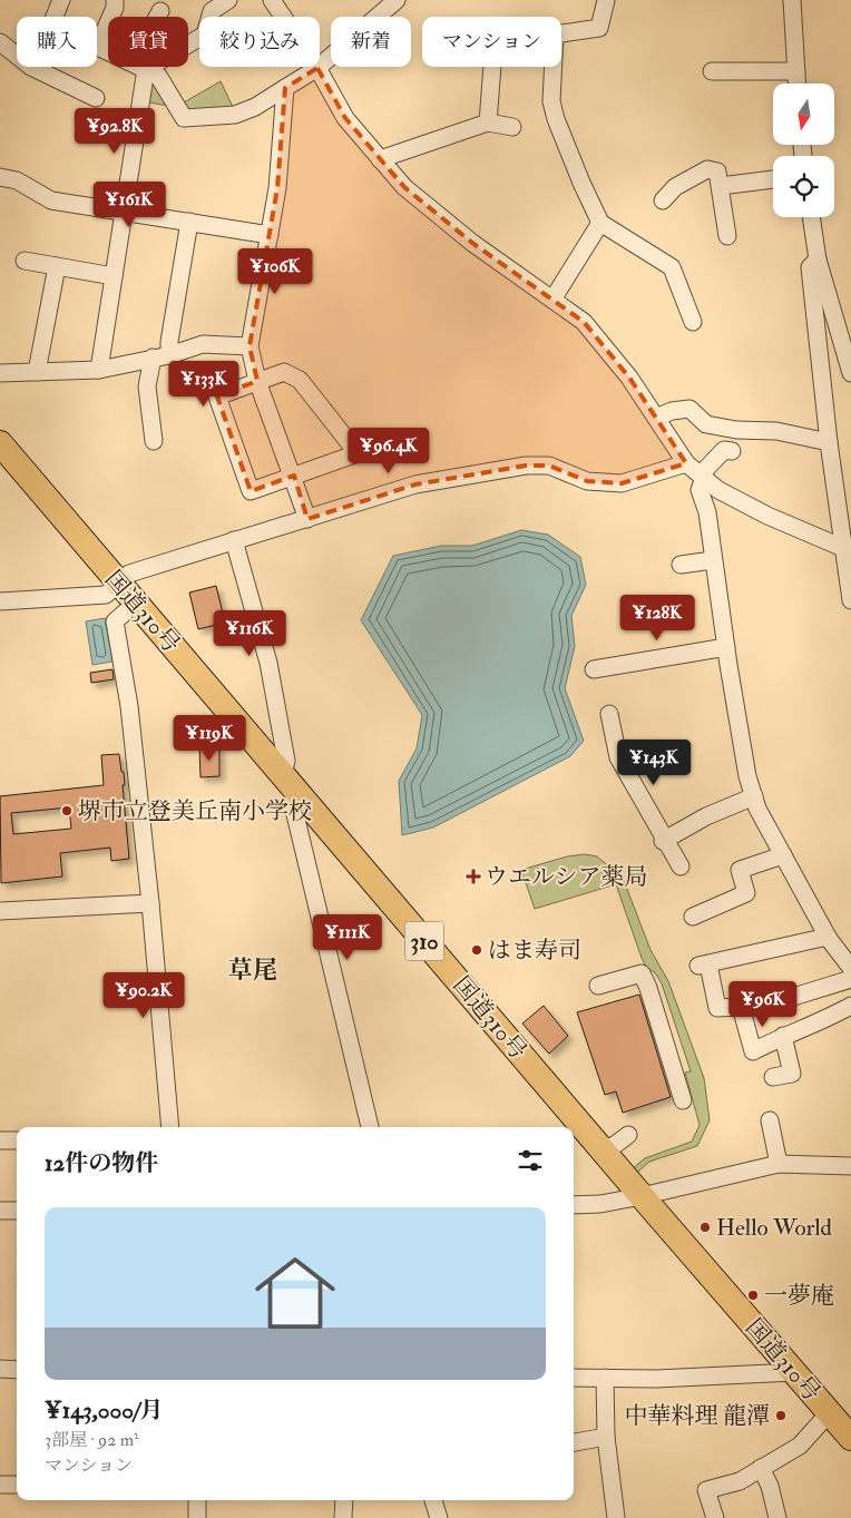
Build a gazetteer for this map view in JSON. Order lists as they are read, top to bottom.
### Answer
{
  "streets": {
    "highway": ["国道310号", "310"]
  },
  "districts": ["草尾"],
  "places": {
    "other": [
      "堺市立登美丘南小学校",
      "はま寿司",
      "Hello World",
      "一夢庵",
      "中華料理 龍潭"
    ],
    "health": ["ウエルシア薬局"]
  },
  "north": "bottom",
  "page": {
    "chip": [
      "購入",
      "賃貸",
      "絞り込み",
      "新着",
      "マンション"
    ],
    "price": [
      "¥92.8K",
      "¥161K",
      "¥106K",
      "¥133K",
      "¥96.4K",
      "¥128K",
      "¥116K",
      "¥119K",
      "¥143K",
      "¥111K",
      "¥90.2K",
      "¥96K"
    ],
    "heading": "12件の物件",
    "list": [
      {
        "name": "¥143,000/月",
        "note": "3部屋 · 92 m² · マンション"
      }
    ]
  }
}
